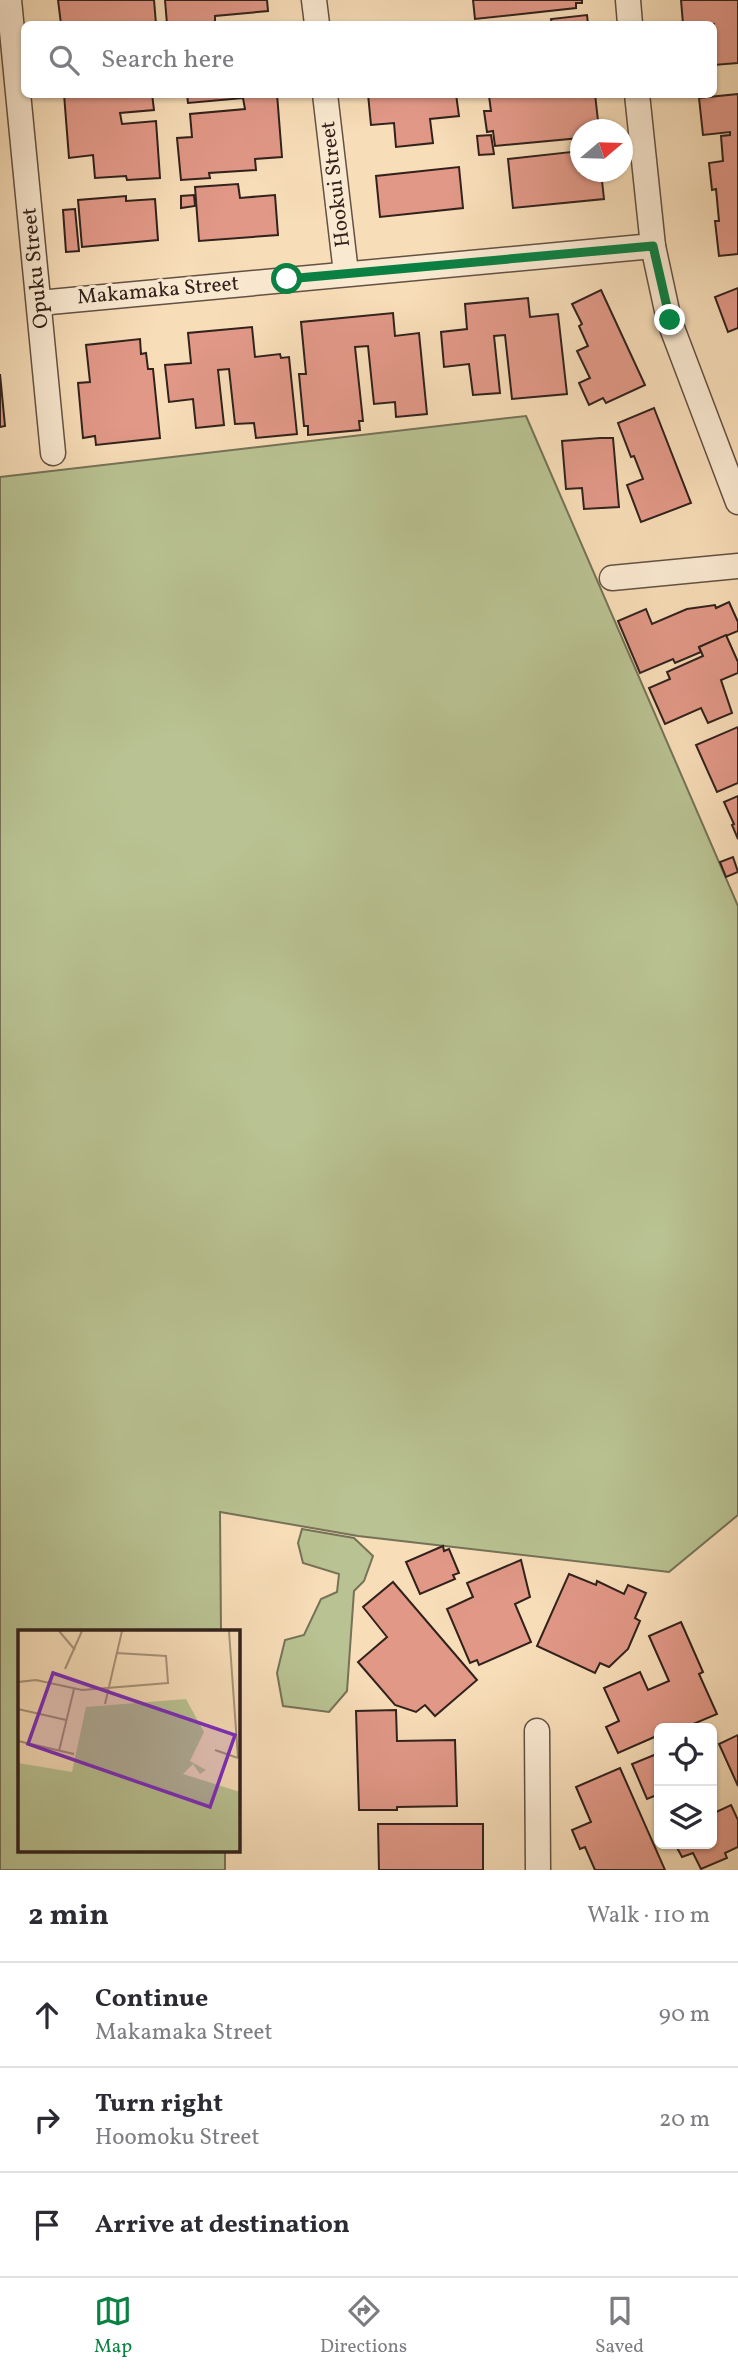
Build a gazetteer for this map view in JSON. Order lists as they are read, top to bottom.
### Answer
{
  "streets": {
    "street": ["Hookui Street", "Opuku Street", "Makamaka Street"]
  },
  "crossings": [
    ["Hookui Street", "Makamaka Street"],
    ["Opuku Street", "Makamaka Street"]
  ],
  "north": "right",
  "page": {
    "search": "Search here",
    "heading": ["2 min", "Walk · 110 m"],
    "list": [
      ["Continue", "Makamaka Street", "90 m"],
      ["Turn right", "Hoomoku Street", "20 m"],
      "Arrive at destination"
    ],
    "nav": ["Map", "Directions", "Saved"]
  }
}
